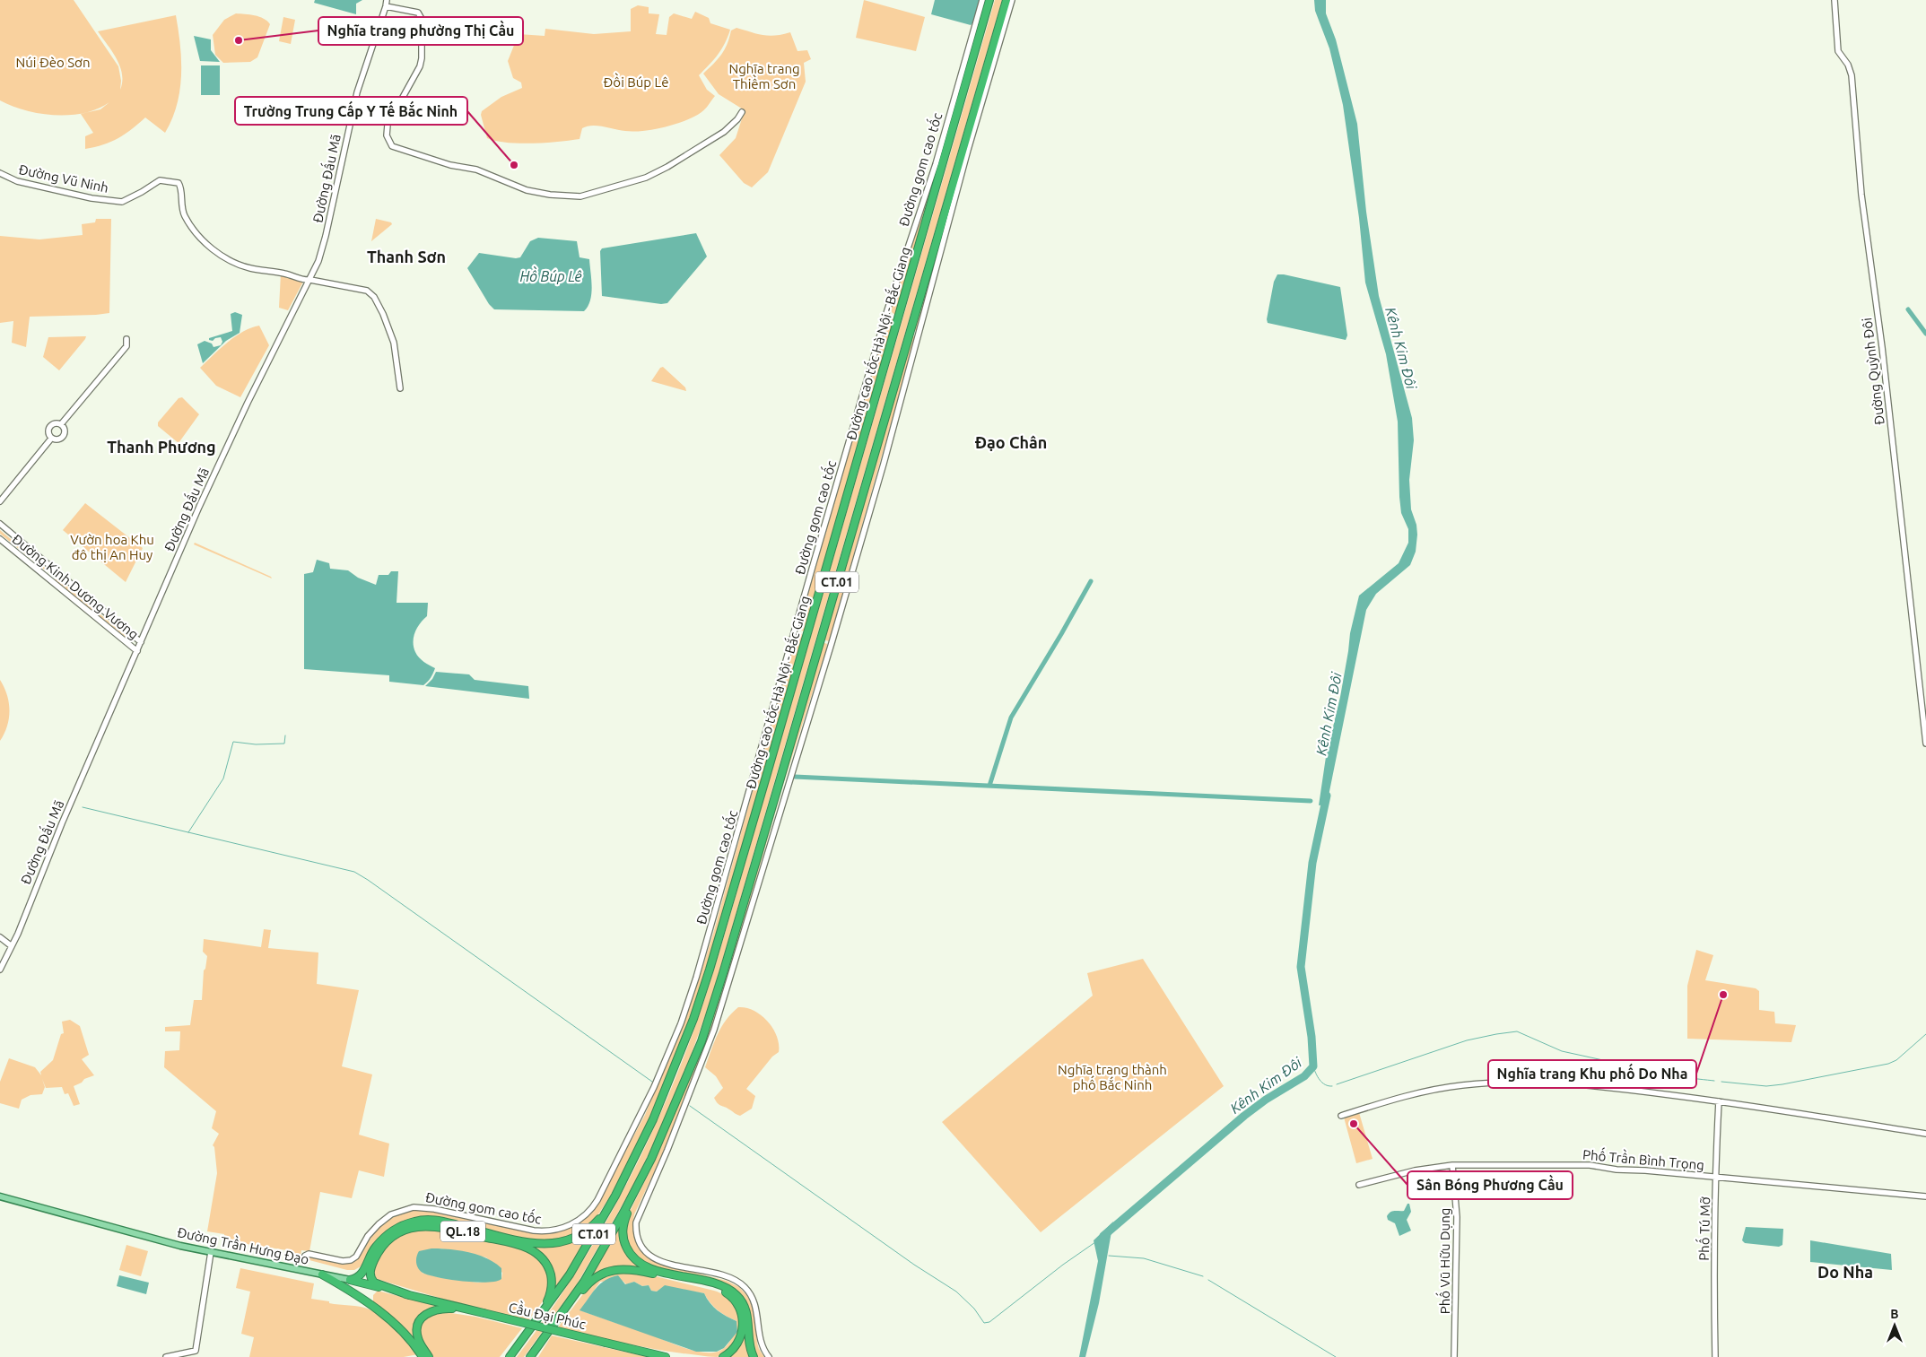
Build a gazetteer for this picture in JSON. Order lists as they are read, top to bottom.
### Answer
{
  "streets": {
    "highway": [
      "Đường cao tốc Hà Nội - Bắc Giang",
      "CT.01",
      "QL.18",
      "Đường Trần Hưng Đạo",
      "Cầu Đại Phúc"
    ],
    "main road": [
      "Đường gom cao tốc",
      "Đường Vũ Ninh",
      "Đường Đấu Mã",
      "Đường Quỳnh Đôi",
      "Đường Kinh Dương Vương",
      "Phố Trần Bình Trọng",
      "Phố Tú Mỡ",
      "Phố Vũ Hữu Dụng"
    ]
  },
  "crossings": [
    ["Đường Vũ Ninh", "Đường Đấu Mã"],
    ["Đường Đấu Mã", "Đường Kinh Dương Vương"],
    ["Đường cao tốc Hà Nội - Bắc Giang", "QL.18"],
    ["Phố Trần Bình Trọng", "Phố Tú Mỡ"],
    ["Phố Trần Bình Trọng", "Phố Vũ Hữu Dụng"],
    ["QL.18", "Đường Trần Hưng Đạo"],
    ["Đường Trần Hưng Đạo", "Cầu Đại Phúc"]
  ],
  "districts": [
    "Thanh Sơn",
    "Đạo Chân",
    "Thanh Phương",
    "Do Nha"
  ],
  "water": ["Hồ Búp Lê", "Kênh Kim Đôi"],
  "parks": [
    "Núi Đèo Sơn",
    "Nghĩa trang Thiềm Sơn",
    "Đồi Búp Lê",
    "Vườn hoa Khu đô thị An Huy",
    "Nghĩa trang thành phố Bắc Ninh"
  ],
  "places": [
    "Nghĩa trang phường Thị Cầu",
    "Trường Trung Cấp Y Tế Bắc Ninh",
    "Nghĩa trang Khu phố Do Nha",
    "Sân Bóng Phương Cầu"
  ],
  "north": "top"
}
